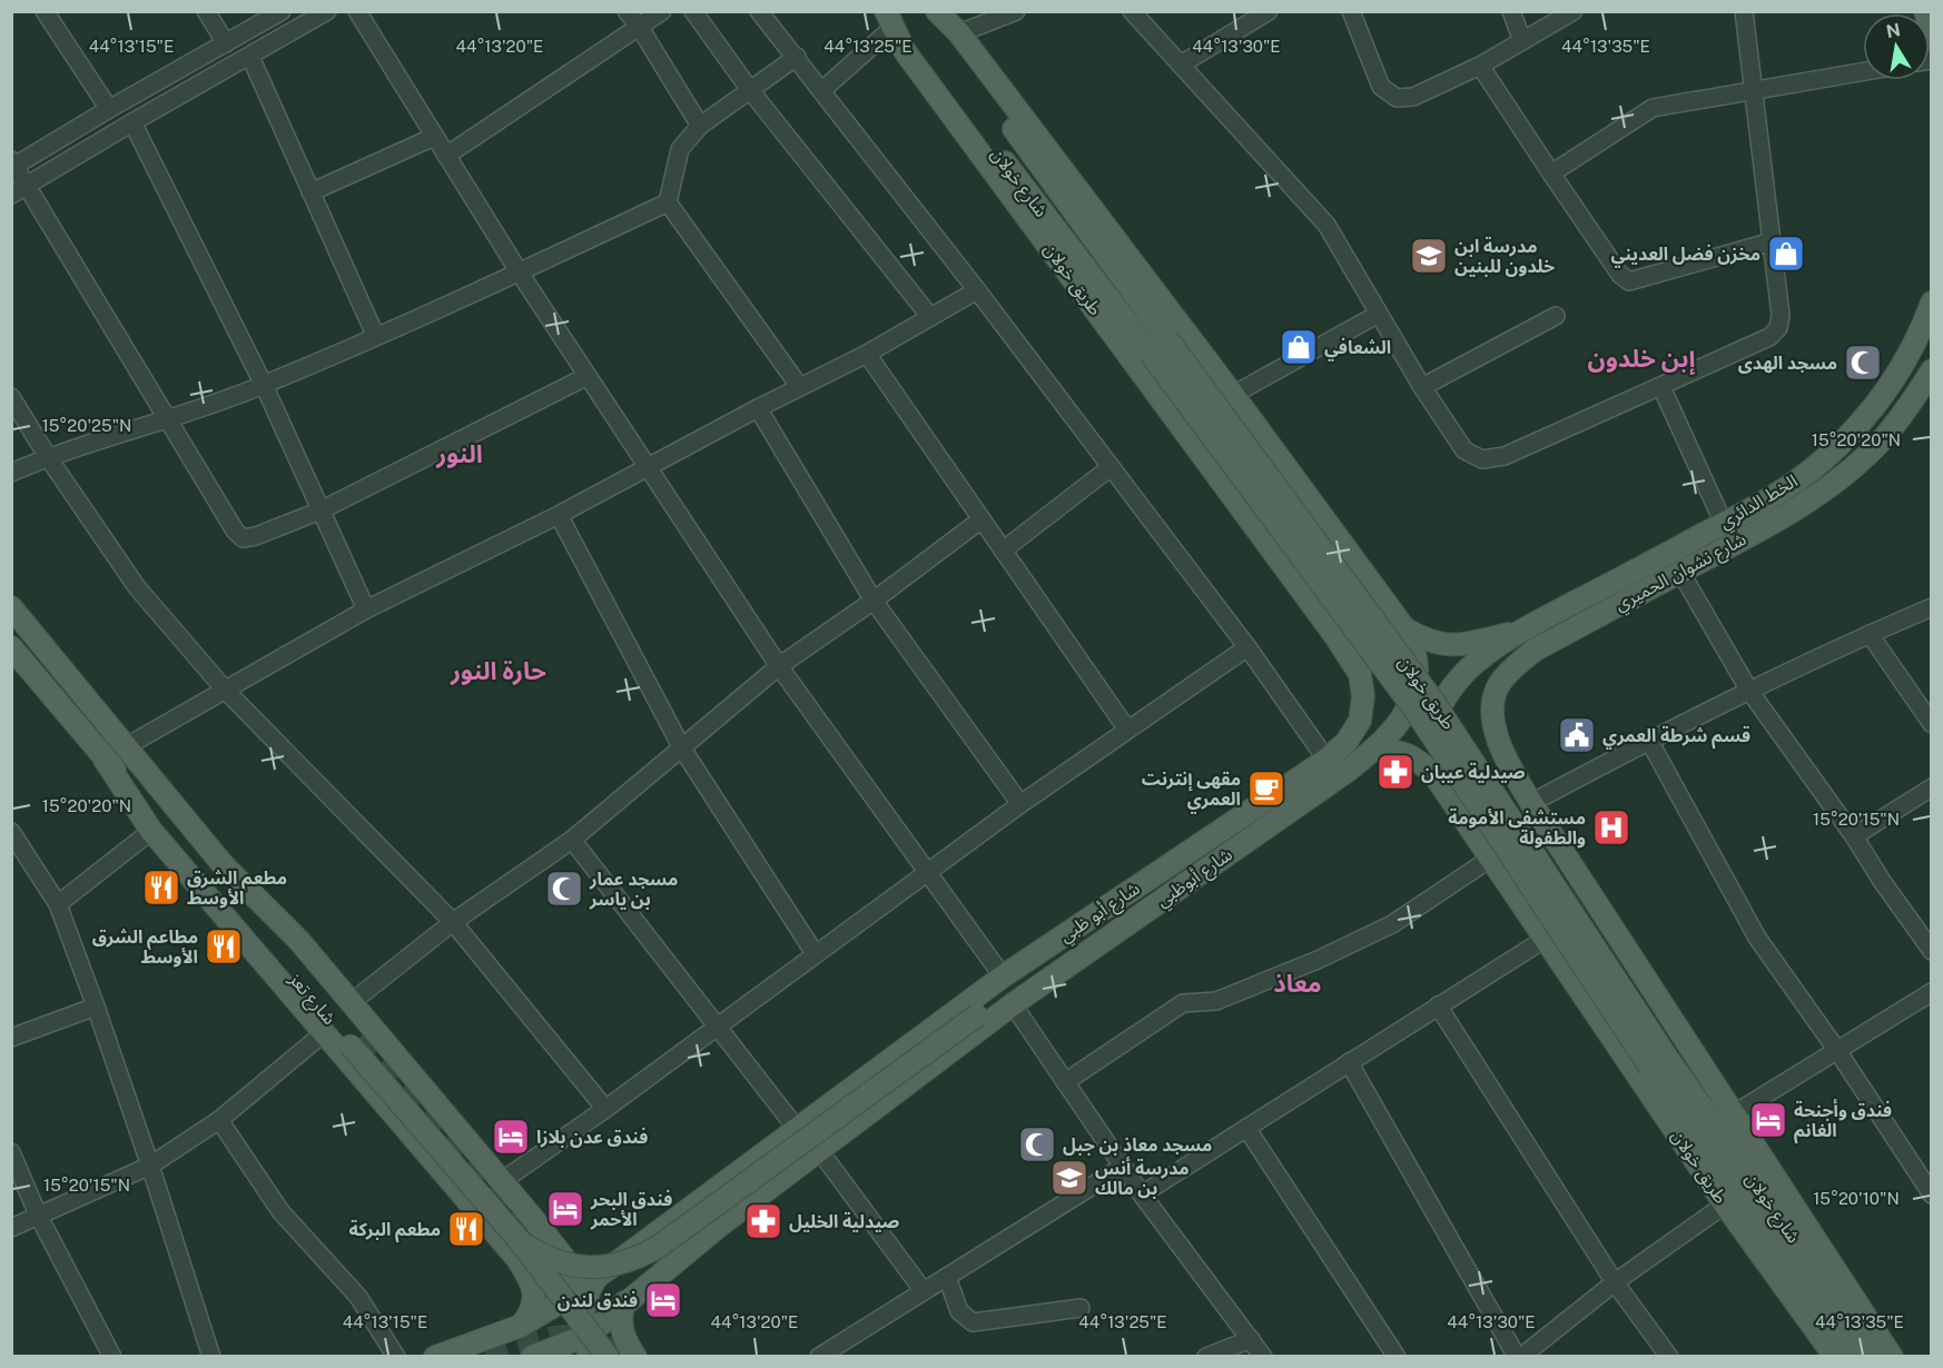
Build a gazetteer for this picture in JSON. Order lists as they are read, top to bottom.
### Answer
{
  "streets": {
    "main road": [
      "شارع خولان",
      "طريق خولان",
      "الخط الدائري",
      "شارع نشوان الحميري",
      "شارع أبوظبي",
      "شارع أبو ظبي",
      "شارع تعز"
    ]
  },
  "crossings": [
    ["شارع خولان", "طريق خولان"],
    ["طريق خولان", "شارع أبوظبي"],
    ["طريق خولان", "شارع أبو ظبي"],
    ["شارع أبوظبي", "شارع أبو ظبي"]
  ],
  "districts": [
    "إبن خلدون",
    "النور",
    "حارة النور",
    "معاذ"
  ],
  "places": {
    "shop": ["مخزن فضل العديني", "الشعافي"],
    "school or university": ["مدرسة ابن خلدون للبنين", "مدرسة أنس بن مالك"],
    "mosque": ["مسجد الهدى", "مسجد عمار بن ياسر", "مسجد معاذ بن جبل"],
    "public building": ["قسم شرطة العمري"],
    "pharmacy": ["صيدلية عيبان", "صيدلية الخليل"],
    "cafe": ["مقهى إنترنت العمري"],
    "hospital": ["مستشفى الأمومة والطفولة"],
    "restaurant": ["مطعم الشرق الأوسط", "مطاعم الشرق الأوسط", "مطعم البركة"],
    "hotel": [
      "فندق وأجنحة الغانم",
      "فندق عدن بلازا",
      "فندق البحر الأحمر",
      "فندق لندن"
    ]
  },
  "north": "top",
  "coordinates": [
    "44°13'15\"E",
    "44°13'20\"E",
    "44°13'25\"E",
    "44°13'30\"E",
    "44°13'35\"E",
    "15°20'25\"N",
    "15°20'20\"N",
    "15°20'15\"N",
    "15°20'10\"N"
  ]
}
